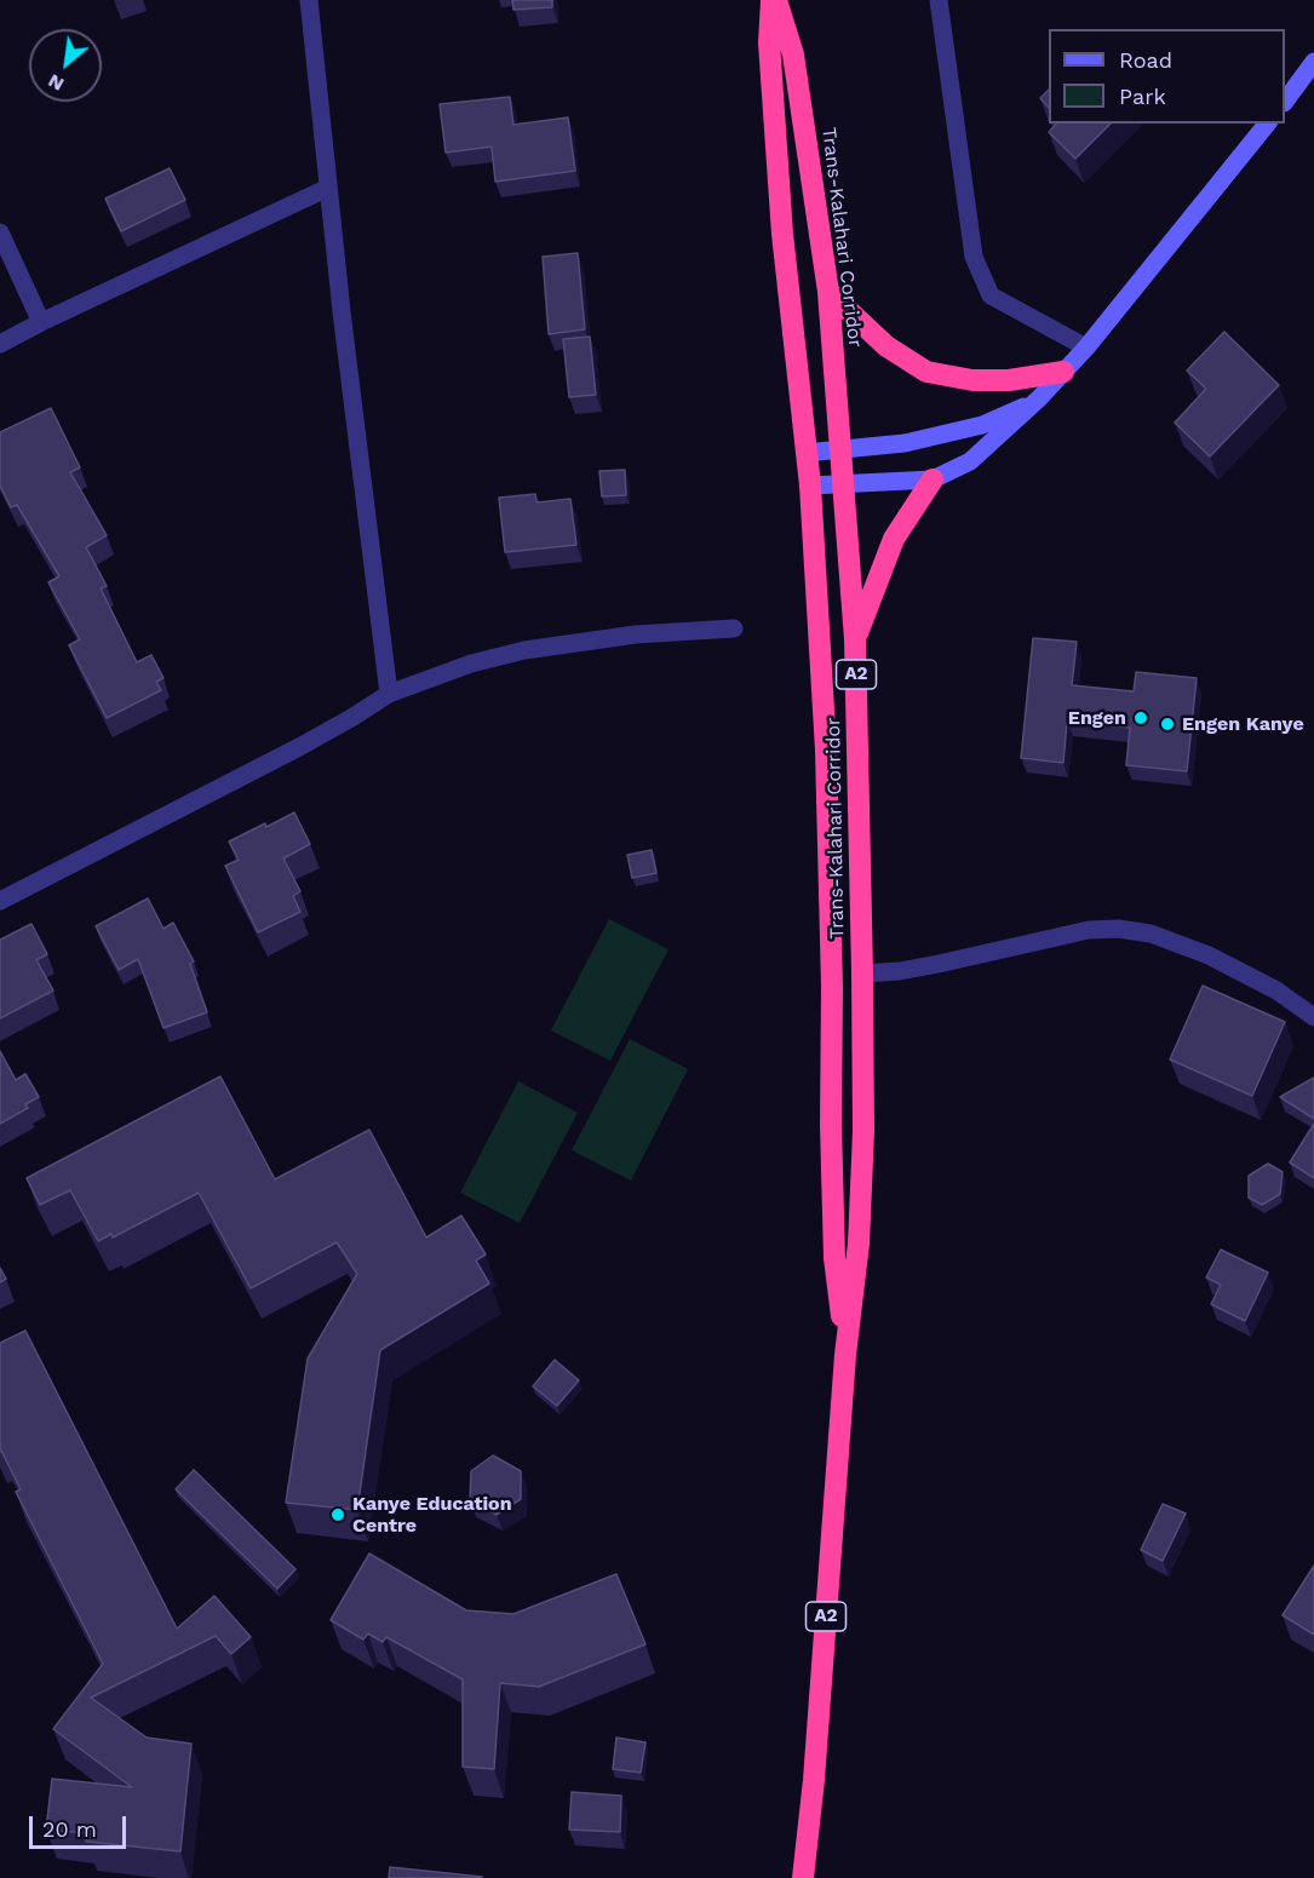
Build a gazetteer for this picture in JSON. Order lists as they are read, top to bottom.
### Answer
{
  "streets": {
    "highway": ["Trans-Kalahari Corridor", "A2"]
  },
  "places": ["Engen", "Engen Kanye", "Kanye Education Centre"],
  "legend": ["Road", "Park"],
  "scale_bar": "20 m",
  "north": "bottom left"
}
